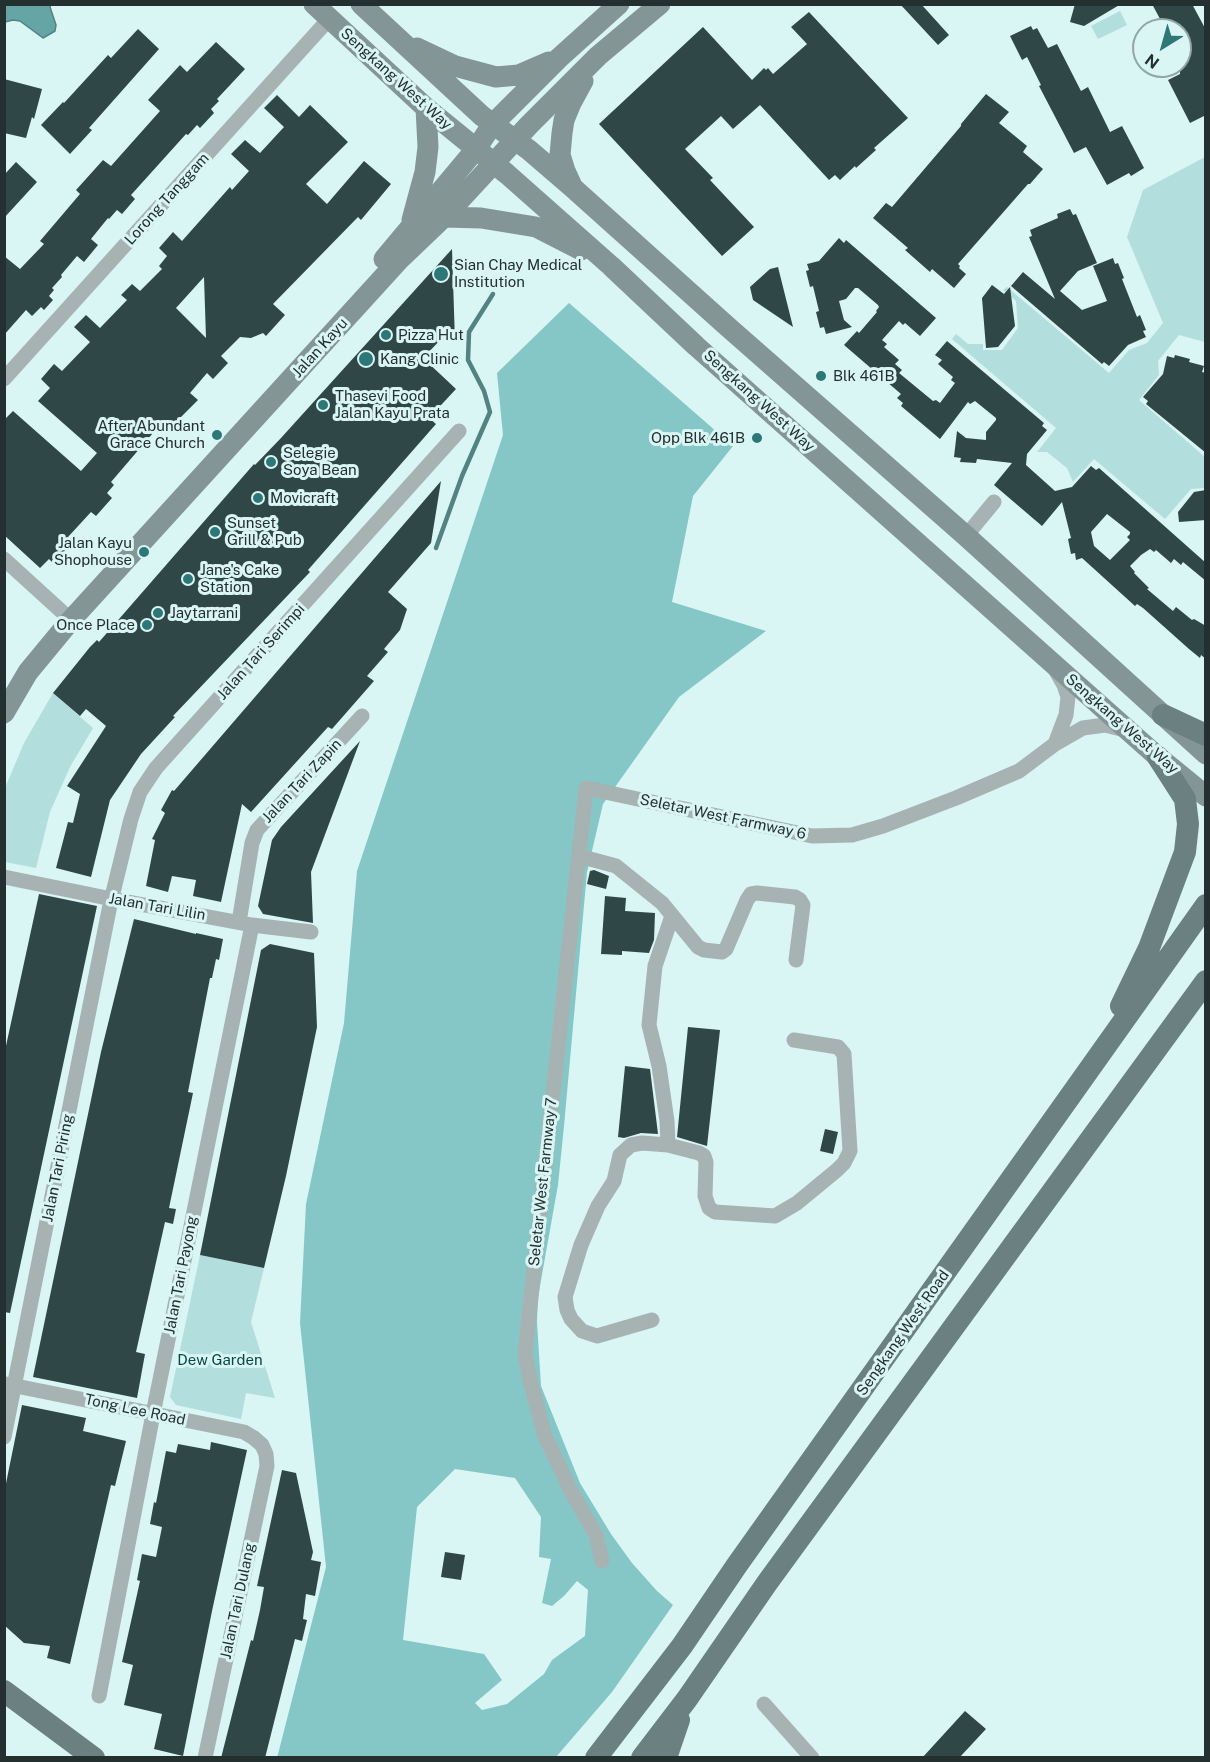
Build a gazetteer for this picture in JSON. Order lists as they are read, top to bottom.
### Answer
{
  "streets": {
    "main road": ["Sengkang West Way", "Jalan Kayu", "Sengkang West Road"],
    "street": [
      "Lorong Tanggam",
      "Jalan Tari Serimpi",
      "Jalan Tari Zapin",
      "Seletar West Farmway 6",
      "Jalan Tari Lilin",
      "Jalan Tari Piring",
      "Seletar West Farmway 7",
      "Jalan Tari Payong",
      "Tong Lee Road",
      "Jalan Tari Dulang"
    ]
  },
  "crossings": [
    ["Sengkang West Way", "Lorong Tanggam"],
    ["Sengkang West Way", "Jalan Kayu"],
    ["Sengkang West Way", "Seletar West Farmway 6"],
    ["Jalan Tari Serimpi", "Jalan Tari Lilin"],
    ["Jalan Tari Serimpi", "Jalan Tari Piring"],
    ["Jalan Tari Zapin", "Jalan Tari Lilin"],
    ["Jalan Tari Zapin", "Jalan Tari Payong"],
    ["Seletar West Farmway 6", "Seletar West Farmway 7"],
    ["Jalan Tari Lilin", "Jalan Tari Piring"],
    ["Jalan Tari Lilin", "Jalan Tari Payong"],
    ["Jalan Tari Piring", "Tong Lee Road"],
    ["Jalan Tari Payong", "Tong Lee Road"],
    ["Tong Lee Road", "Jalan Tari Dulang"]
  ],
  "parks": ["Dew Garden"],
  "places": [
    "Sian Chay Medical Institution",
    "Pizza Hut",
    "Kang Clinic",
    "Blk 461B",
    "Thasevi Food Jalan Kayu Prata",
    "After Abundant Grace Church",
    "Opp Blk 461B",
    "Selegie Soya Bean",
    "Movicraft",
    "Sunset Grill & Pub",
    "Jalan Kayu Shophouse",
    "Jane's Cake Station",
    "Jaytarrani",
    "Once Place"
  ],
  "north": "bottom left"
}
